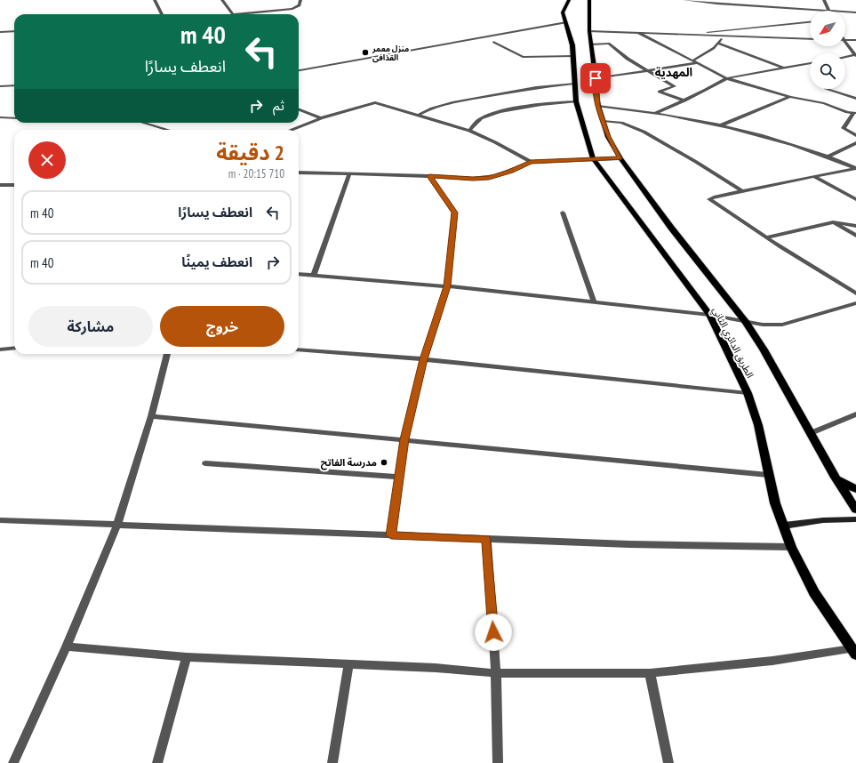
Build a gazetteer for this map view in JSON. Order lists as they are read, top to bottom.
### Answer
{
  "streets": {
    "main road": ["الطريق الدائري الثاني"]
  },
  "districts": ["المهدية"],
  "places": ["منزل معمر القذافى", "مدرسة الفاتح"],
  "north": "bottom left",
  "page": {
    "turn": ["40 m", "انعطف يسارًا"],
    "then": "ثم",
    "heading": ["2 دقيقة", "710 m · 20:15"],
    "list": [
      {
        "name": "انعطف يسارًا",
        "value": "40 m"
      },
      {
        "name": "انعطف يمينًا",
        "value": "40 m"
      }
    ],
    "buttons": ["خروج", "مشاركة"]
  }
}
